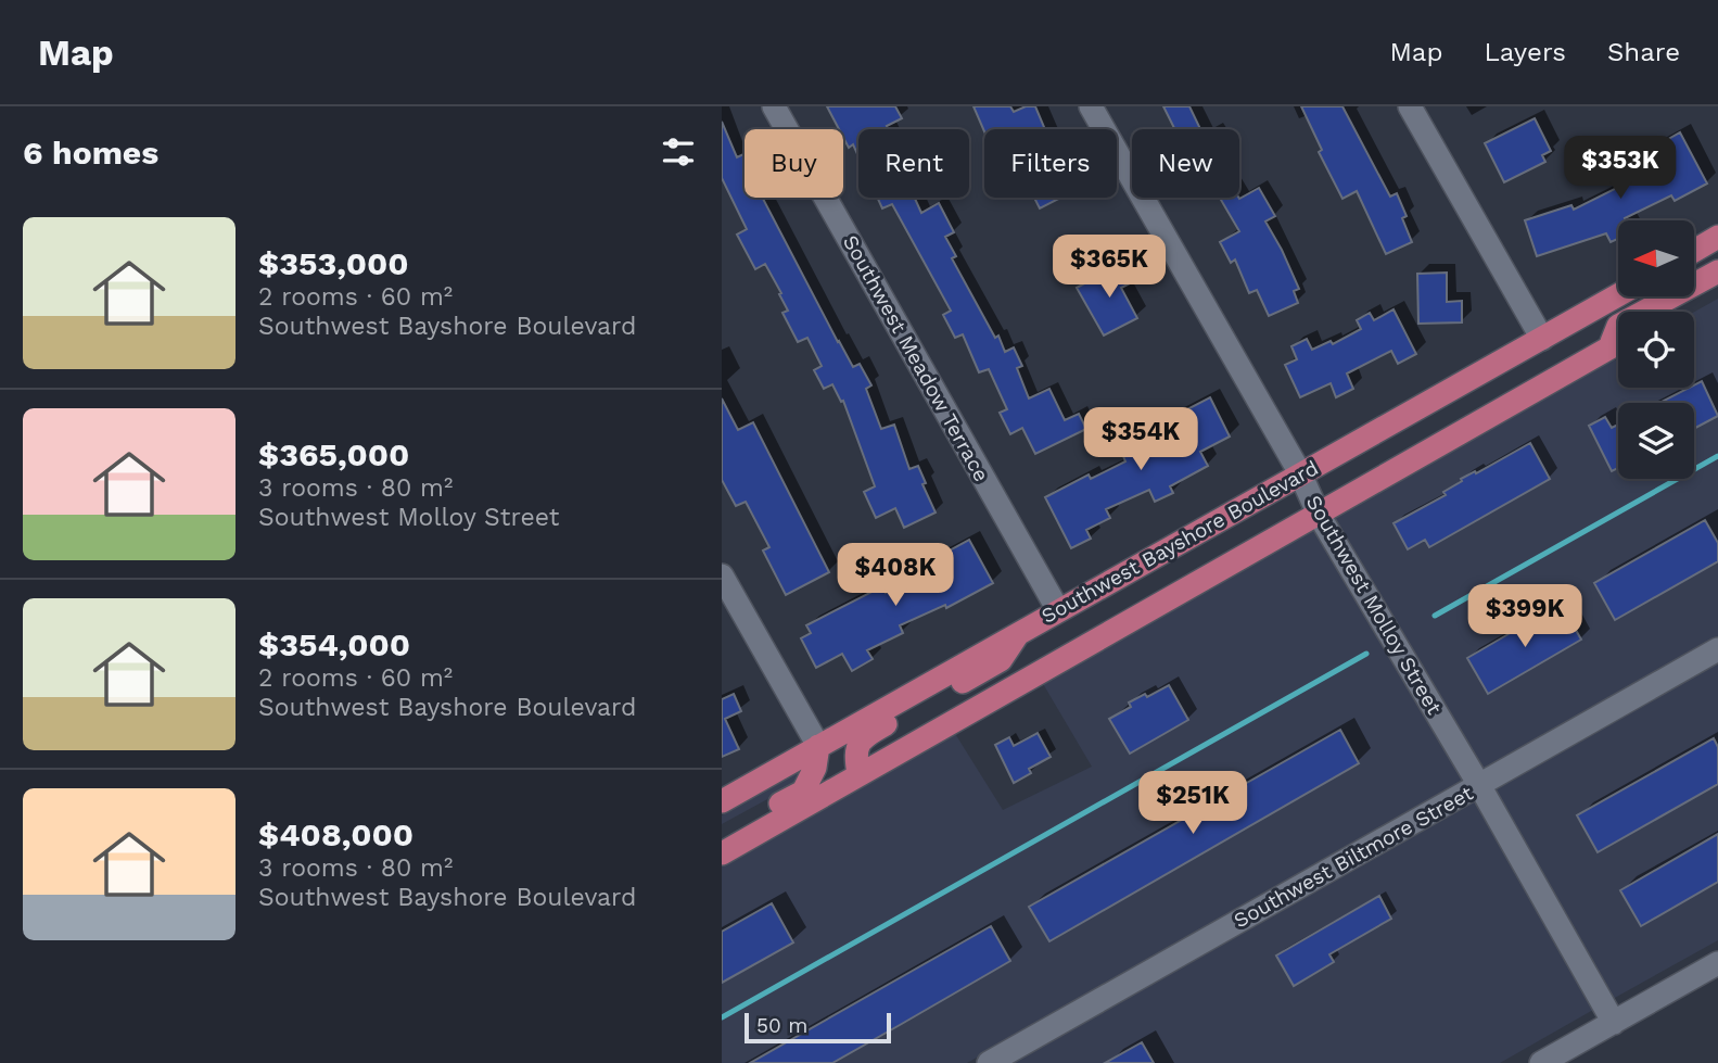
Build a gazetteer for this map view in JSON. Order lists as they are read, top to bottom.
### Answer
{
  "streets": {
    "main road": ["Southwest Bayshore Boulevard"],
    "street": ["Southwest Meadow Terrace", "Southwest Molloy Street", "Southwest Biltmore Street"]
  },
  "crossings": [
    ["Southwest Meadow Terrace", "Southwest Bayshore Boulevard"],
    ["Southwest Bayshore Boulevard", "Southwest Molloy Street"],
    ["Southwest Molloy Street", "Southwest Biltmore Street"]
  ],
  "scale_bar": "50 m",
  "north": "left",
  "page": {
    "header": "Map",
    "nav": ["Map", "Layers", "Share"],
    "heading": "6 homes",
    "chip": [
      "Buy",
      "Rent",
      "Filters",
      "New"
    ],
    "price": [
      "$353K",
      "$365K",
      "$354K",
      "$408K",
      "$399K",
      "$251K"
    ],
    "list": [
      {
        "name": "$353,000",
        "note": "2 rooms · 60 m² · Southwest Bayshore Boulevard"
      },
      {
        "name": "$365,000",
        "note": "3 rooms · 80 m² · Southwest Molloy Street"
      },
      {
        "name": "$354,000",
        "note": "2 rooms · 60 m² · Southwest Bayshore Boulevard"
      },
      {
        "name": "$408,000",
        "note": "3 rooms · 80 m² · Southwest Bayshore Boulevard"
      }
    ],
    "scale": "50 m"
  }
}
